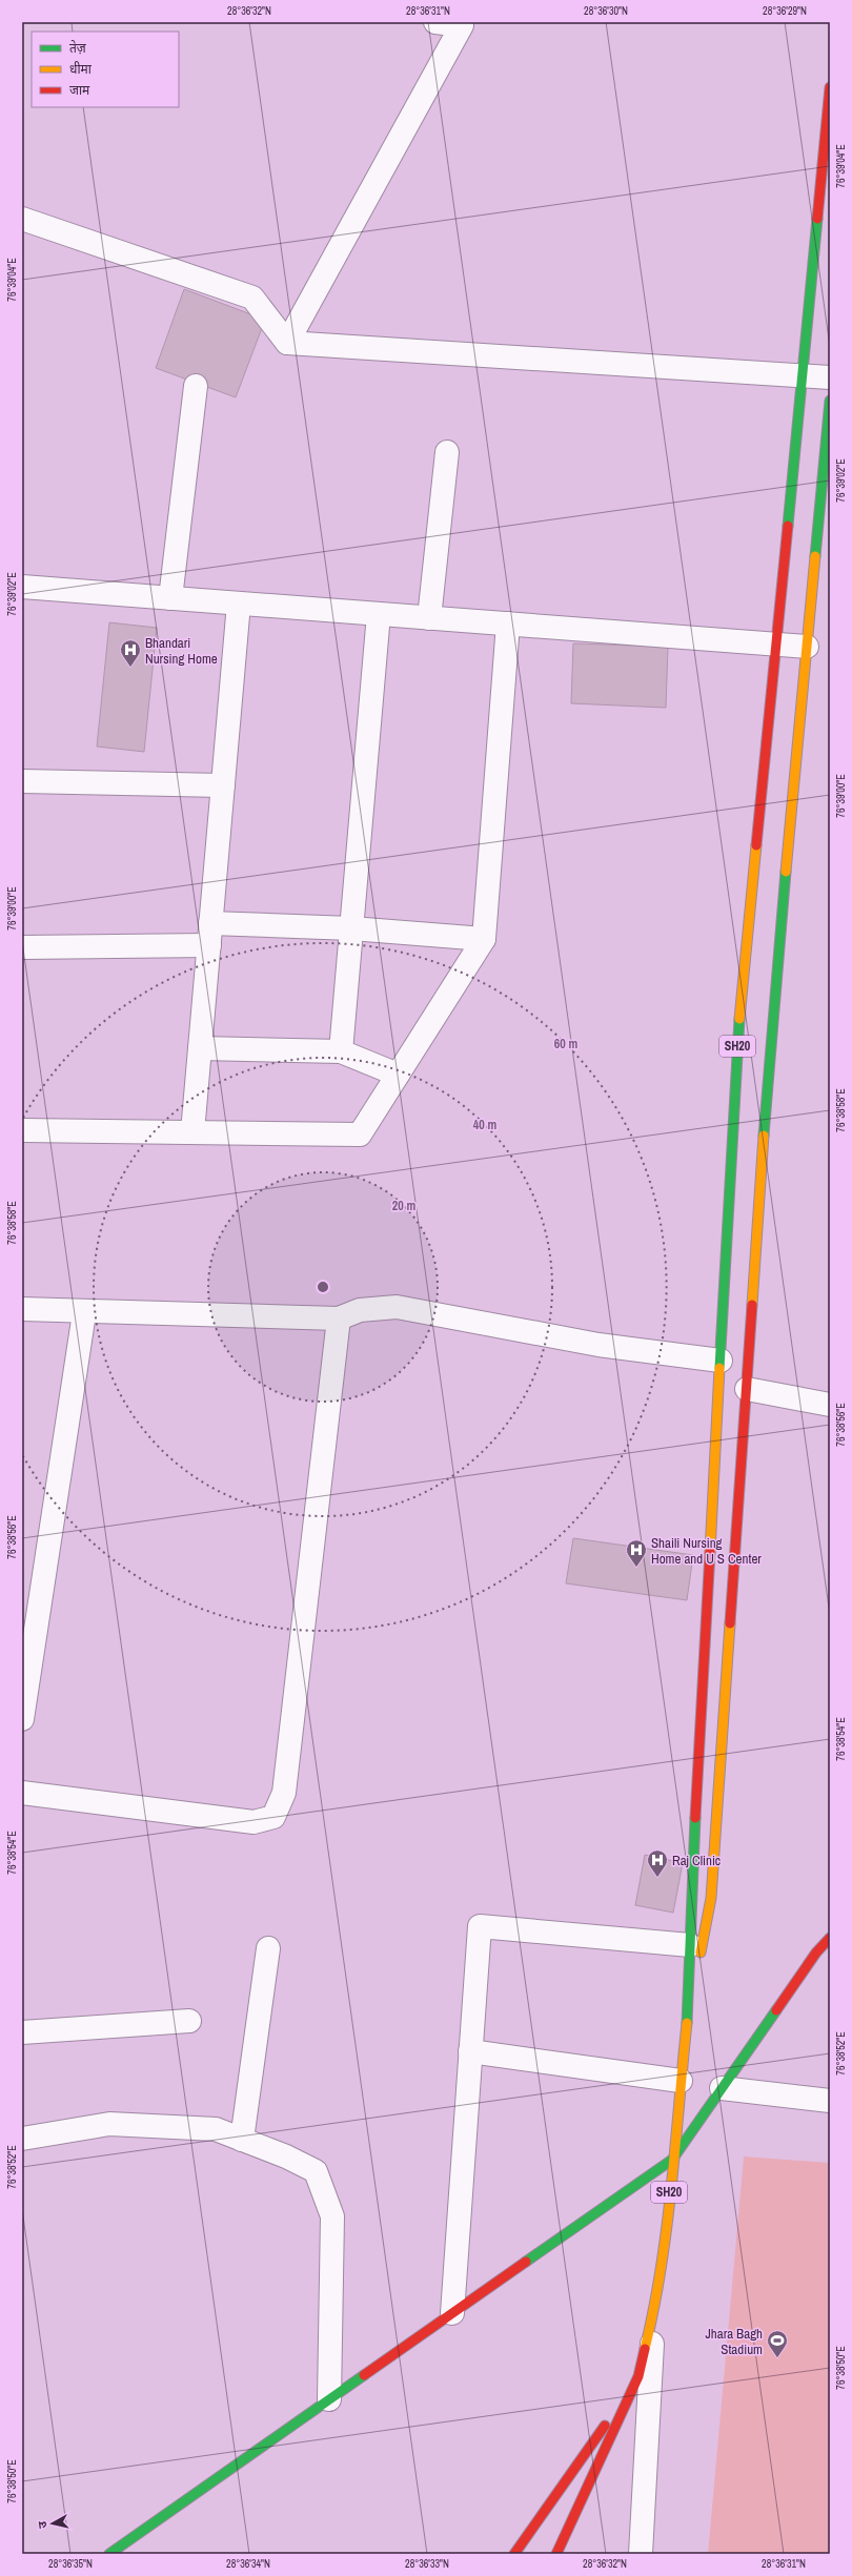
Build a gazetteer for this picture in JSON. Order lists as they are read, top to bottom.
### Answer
{
  "streets": {
    "main road": ["SH20"]
  },
  "places": {
    "hospital": ["Bhandari Nursing Home", "Shaili Nursing Home and U S Center", "Raj Clinic"],
    "sports": ["Jhara Bagh Stadium"]
  },
  "legend": ["तेज़", "धीमा", "जाम"],
  "north": "left",
  "coordinates": [
    "28°36'32\"N",
    "28°36'31\"N",
    "28°36'30\"N",
    "28°36'29\"N",
    "76°39'04\"E",
    "76°39'02\"E",
    "76°39'00\"E",
    "76°38'58\"E",
    "76°38'56\"E",
    "76°38'54\"E",
    "76°38'52\"E",
    "76°38'50\"E",
    "28°36'35\"N",
    "28°36'34\"N",
    "28°36'33\"N"
  ],
  "rings": ["60 m", "40 m", "20 m"]
}
